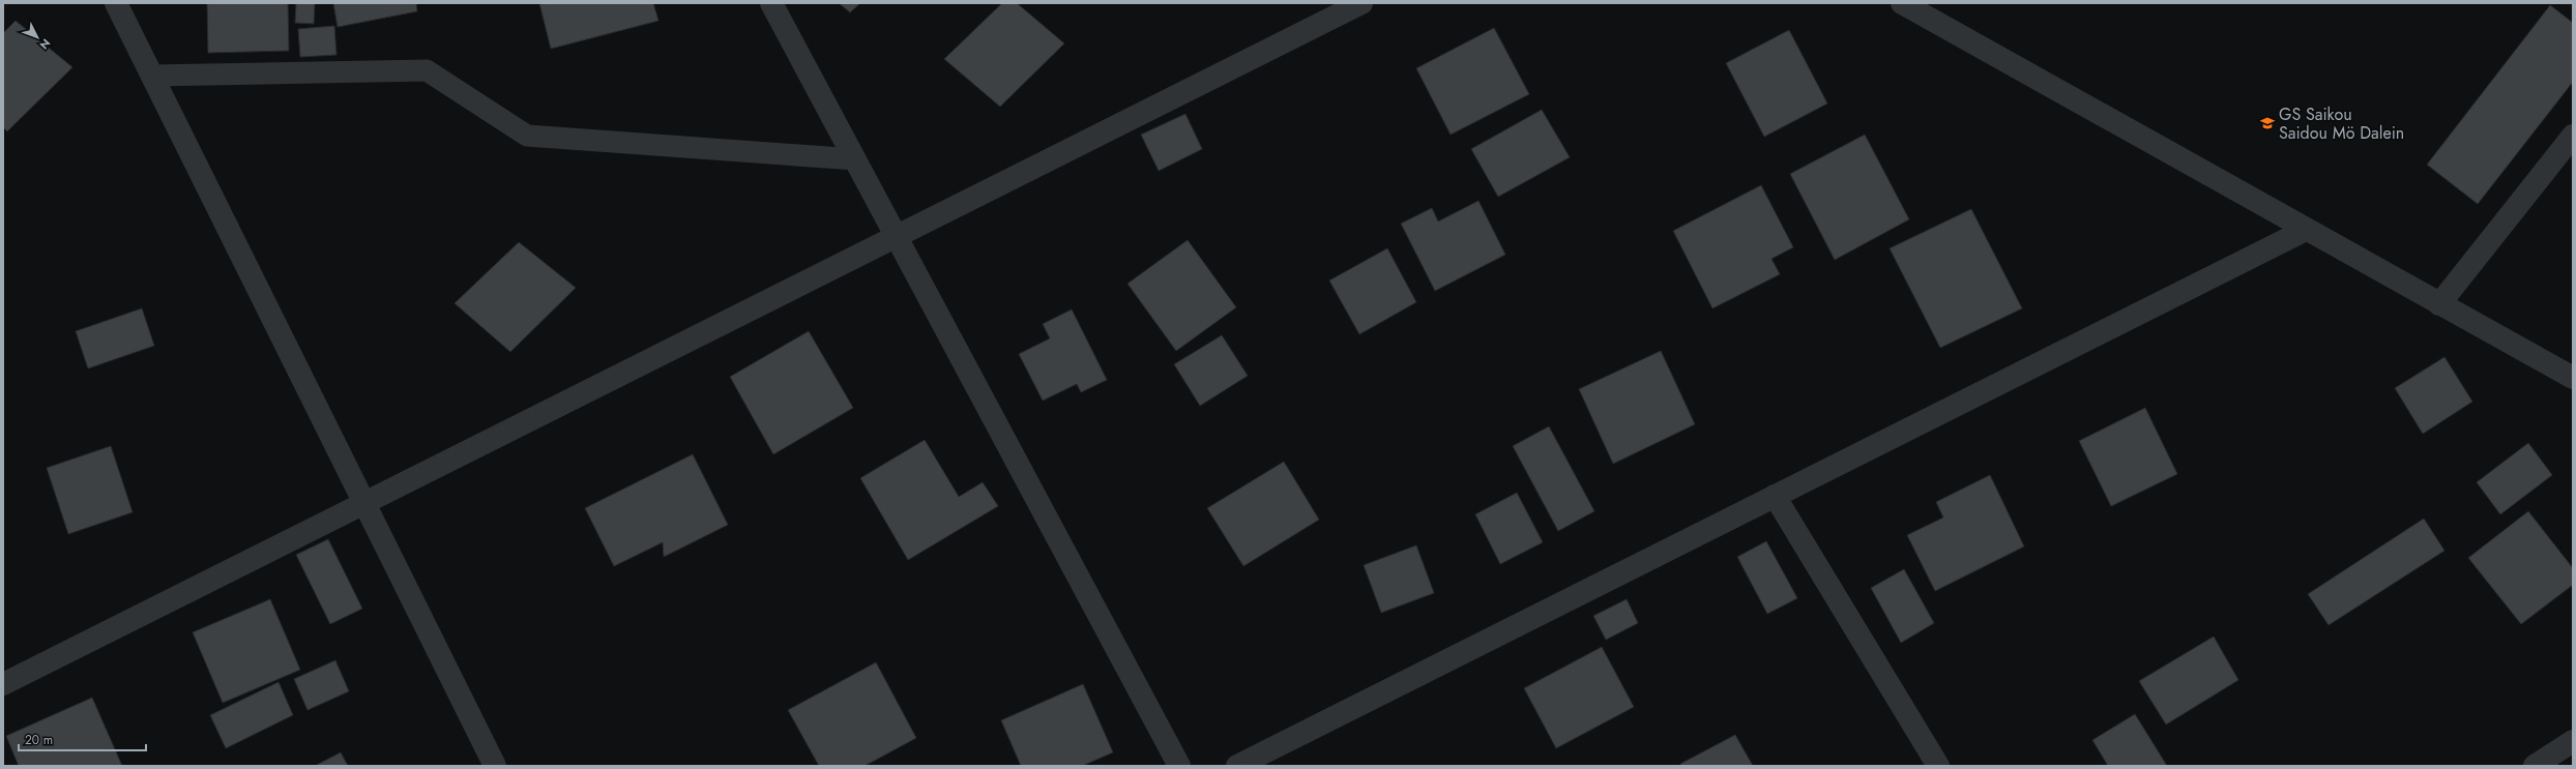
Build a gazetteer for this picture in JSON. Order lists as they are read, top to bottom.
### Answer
{
  "places": {
    "school or university": ["GS Saikou Saidou Mö Dalein"]
  },
  "scale_bar": "20 m",
  "north": "bottom right"
}
